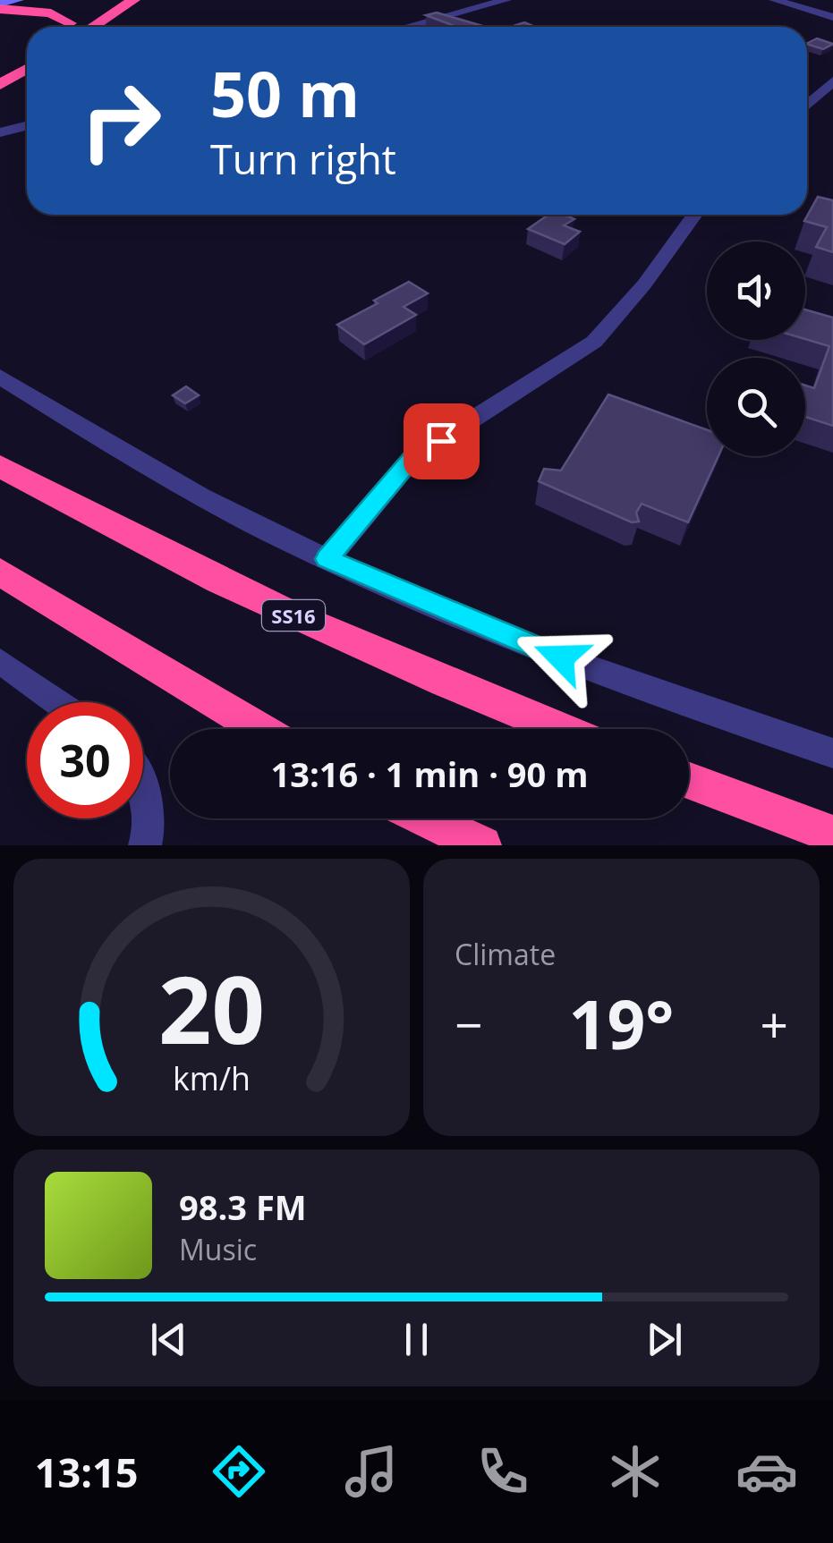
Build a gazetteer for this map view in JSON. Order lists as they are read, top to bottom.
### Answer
{
  "streets": {
    "highway": ["SS16"]
  },
  "page": {
    "turn": ["50 m", "Turn right"],
    "limit": "30",
    "trip": "13:16 · 1 min · 90 m",
    "tile": "Climate",
    "heat": ["−", "19°", "+"],
    "song": ["98.3 FM", "Music"],
    "tabs": "13:15",
    "gauge": ["20", "km/h"]
  }
}
